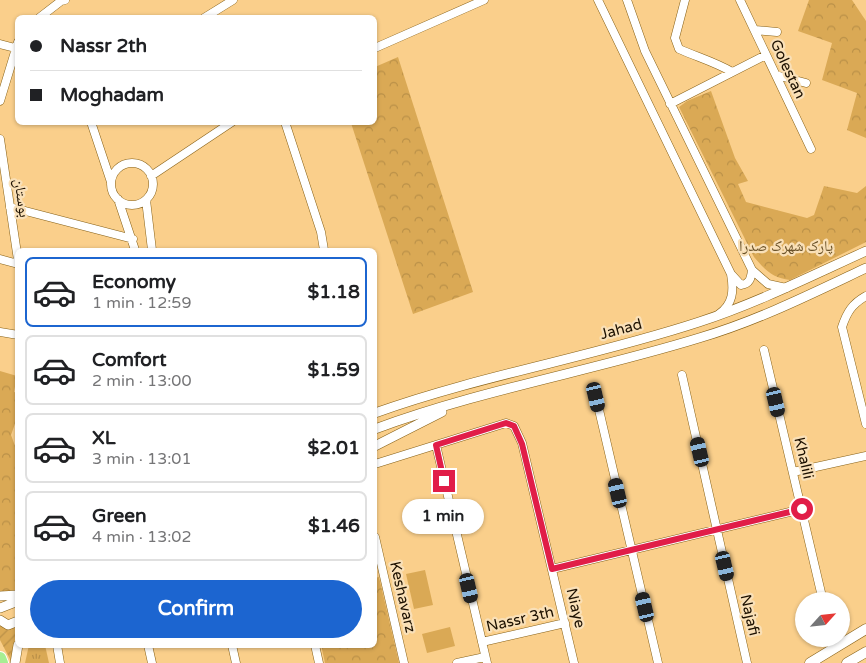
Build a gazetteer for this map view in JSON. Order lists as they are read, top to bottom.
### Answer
{
  "streets": {
    "street": [
      "Golestan",
      "بوستان",
      "Jahad",
      "Khalili",
      "Keshavarz",
      "Niaye",
      "Najafi",
      "Nassr 3th"
    ]
  },
  "crossings": [
    ["Niaye", "Nassr 3th"]
  ],
  "parks": ["پارک شهرک صدرا"],
  "north": "top right",
  "page": {
    "banner": ["Nassr 2th", "Moghadam"],
    "list": [
      {
        "name": "Economy",
        "note": "1 min · 12:59",
        "value": "$1.18"
      },
      {
        "name": "Comfort",
        "note": "2 min · 13:00",
        "value": "$1.59"
      },
      {
        "name": "XL",
        "note": "3 min · 13:01",
        "value": "$2.01"
      },
      {
        "name": "Green",
        "note": "4 min · 13:02",
        "value": "$1.46"
      }
    ],
    "bubble": "1 min",
    "buttons": "Confirm"
  }
}
